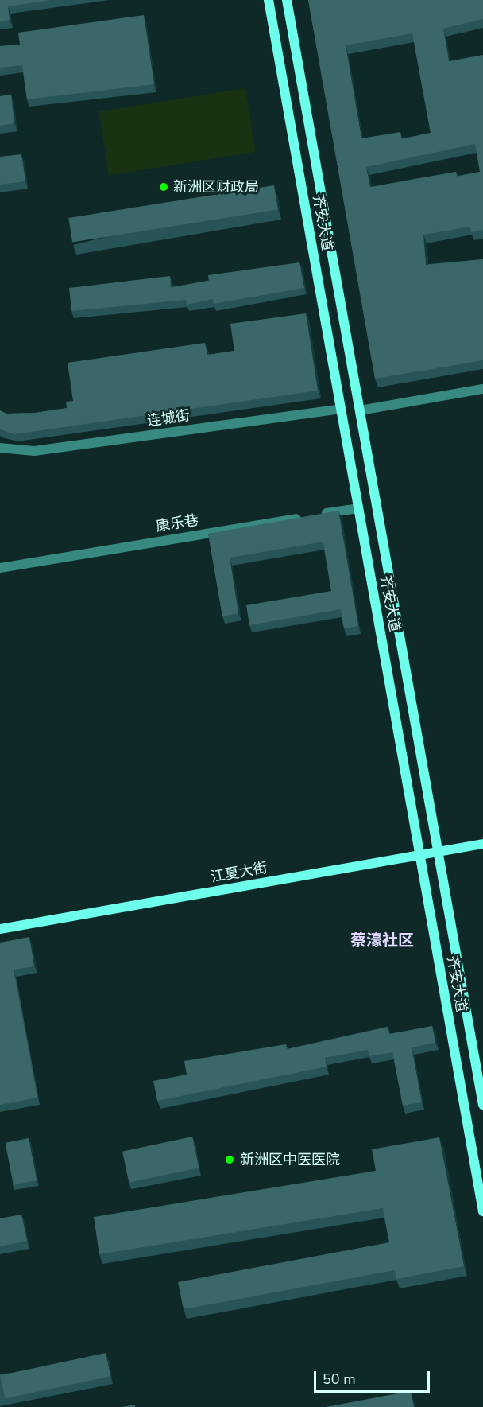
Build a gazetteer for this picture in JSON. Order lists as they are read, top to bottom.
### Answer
{
  "streets": {
    "main road": ["齐安大道", "江夏大街"],
    "street": ["连城街", "康乐巷"]
  },
  "crossings": [
    ["齐安大道", "连城街"],
    ["齐安大道", "康乐巷"],
    ["齐安大道", "江夏大街"]
  ],
  "districts": ["蔡濠社区"],
  "places": ["新洲区财政局", "新洲区中医医院"],
  "scale_bar": "50 m"
}
